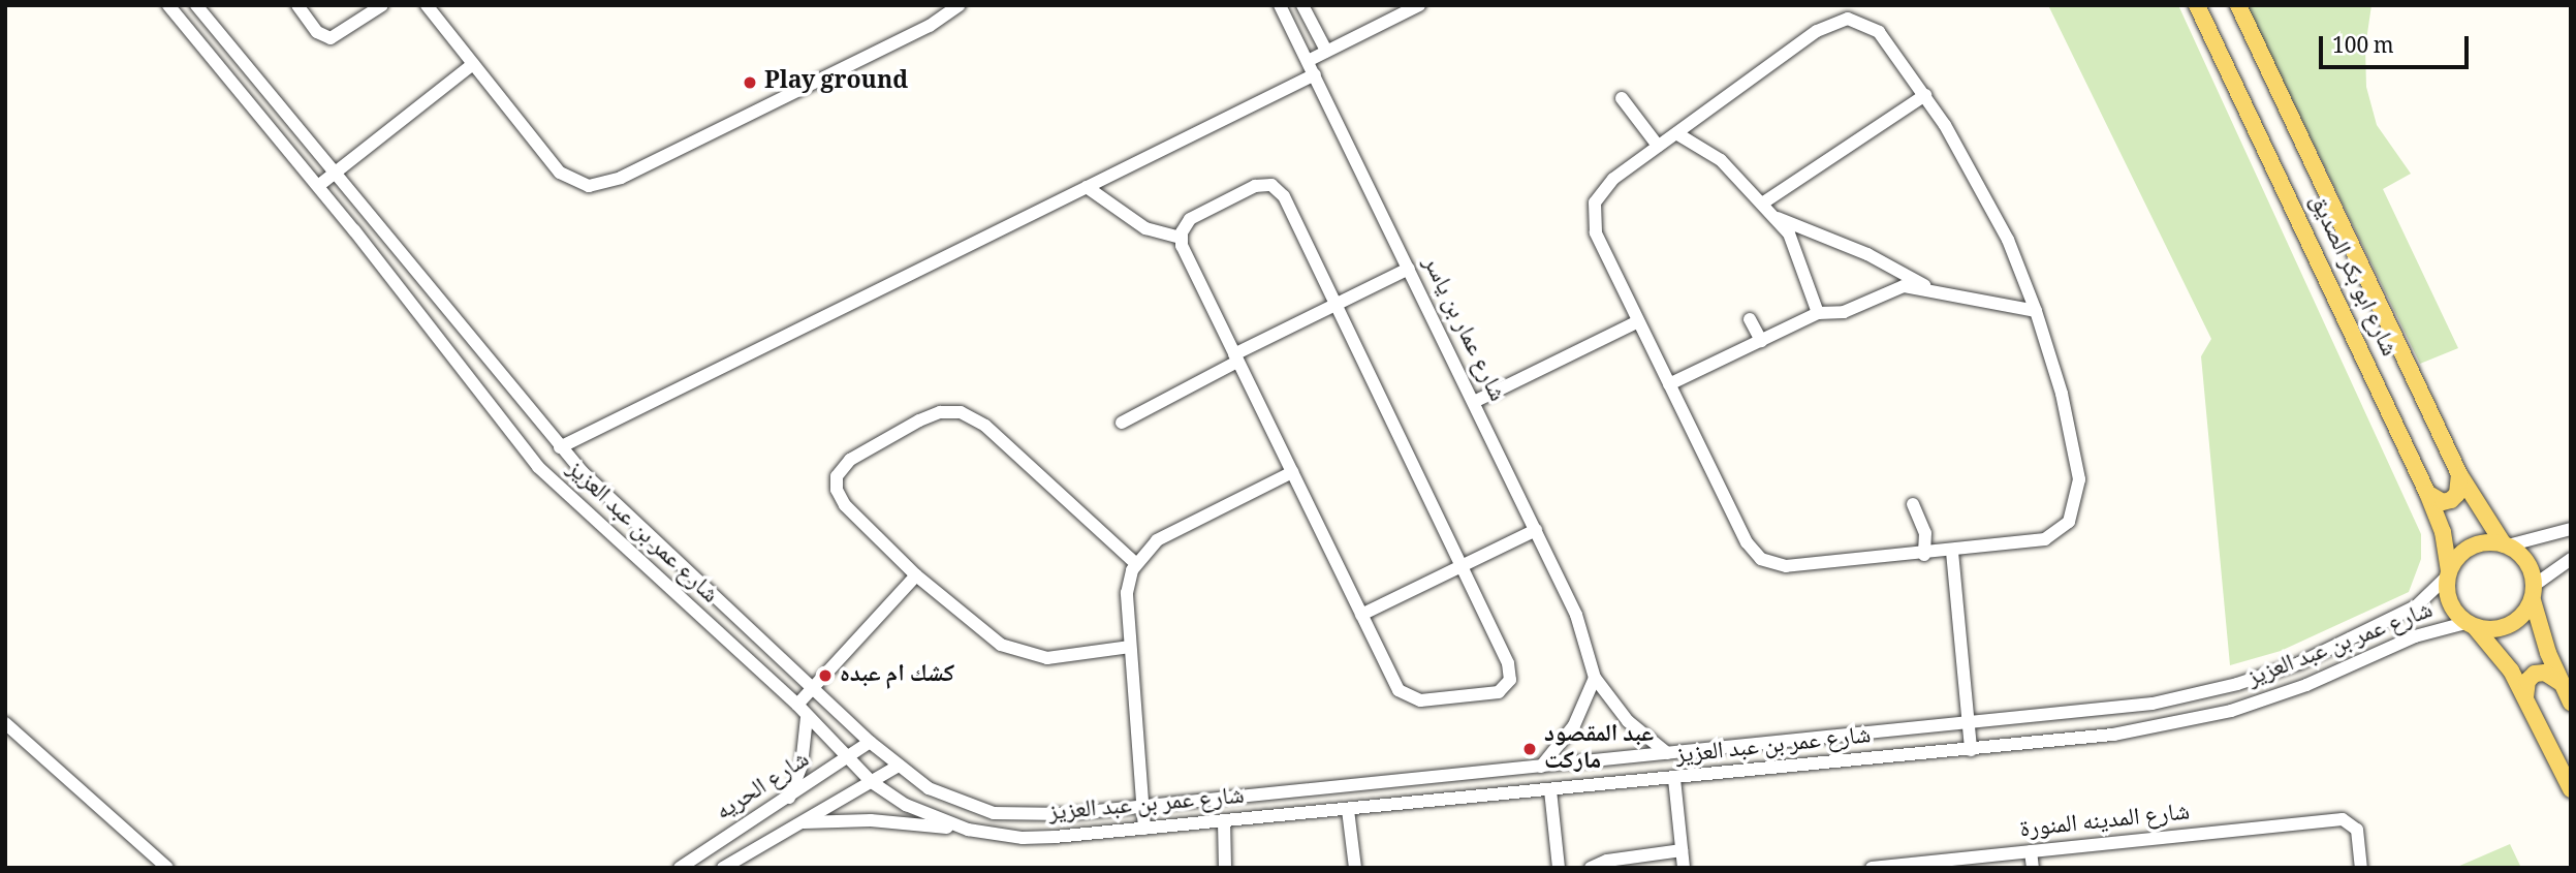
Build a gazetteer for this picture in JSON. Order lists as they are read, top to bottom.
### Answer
{
  "streets": {
    "main road": ["شارع ابو بكر الصديق"],
    "street": [
      "شارع عمار بن ياسر",
      "شارع عمر بن عبد العزيز",
      "شارع الحريه",
      "شارع المدينه المنورة"
    ]
  },
  "crossings": [
    ["شارع ابو بكر الصديق", "شارع عمر بن عبد العزيز"],
    ["شارع عمار بن ياسر", "شارع عمر بن عبد العزيز"],
    ["شارع عمر بن عبد العزيز", "شارع الحريه"]
  ],
  "places": ["Play ground", "كشك ام عبده", "عبد المقصود ماركت"],
  "scale_bar": "100 m"
}
